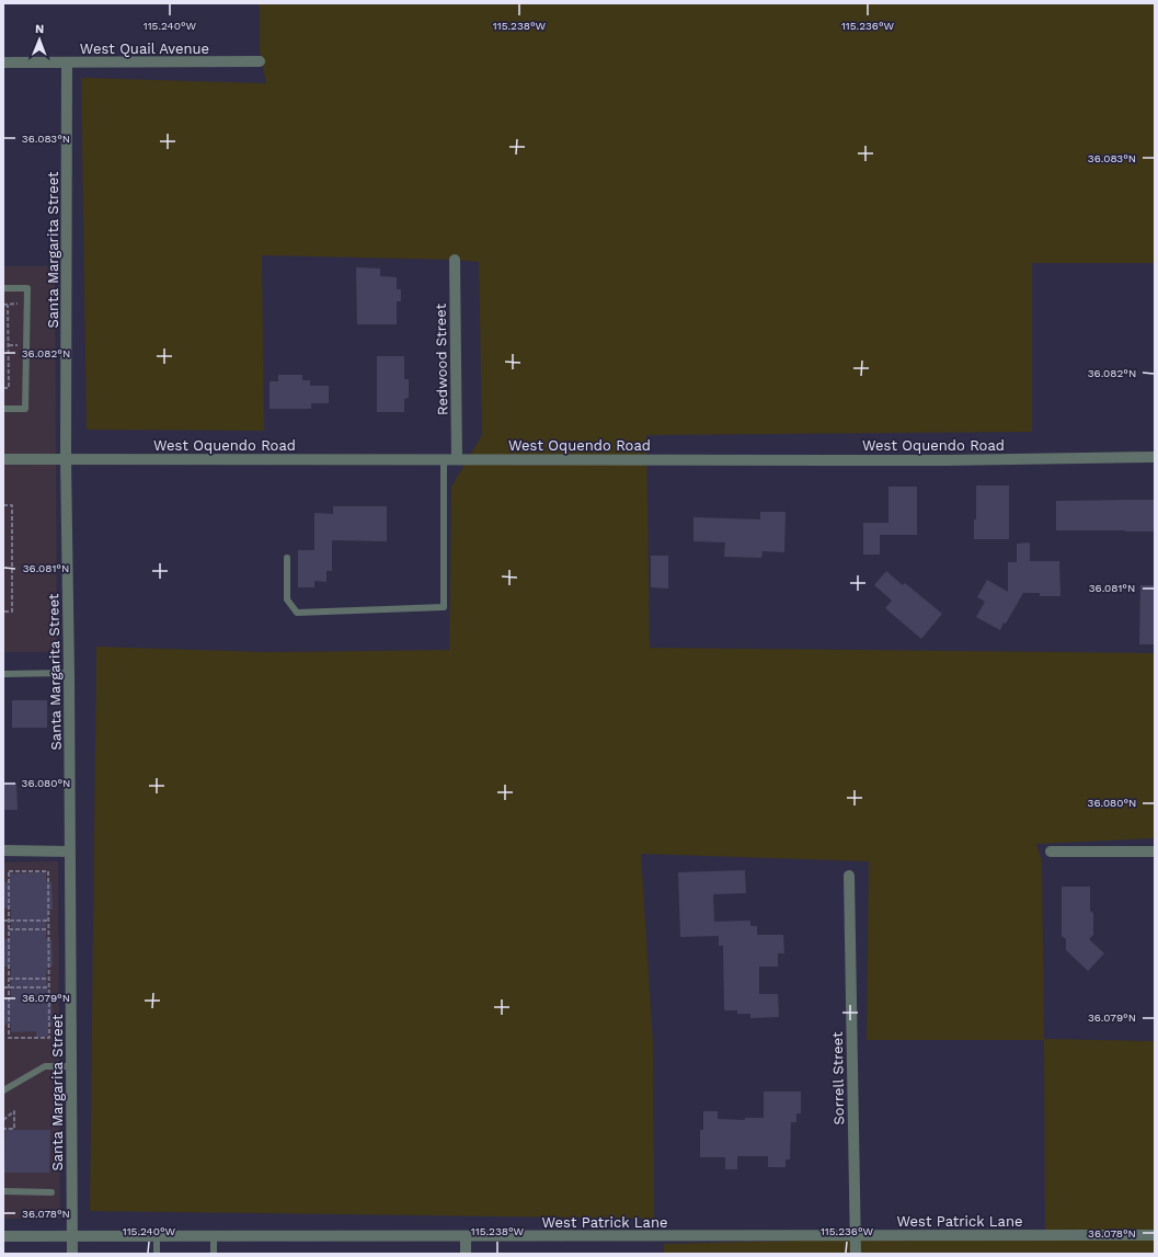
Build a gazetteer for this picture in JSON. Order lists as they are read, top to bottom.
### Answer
{
  "streets": {
    "street": [
      "West Quail Avenue",
      "Santa Margarita Street",
      "Redwood Street",
      "West Oquendo Road",
      "Sorrell Street",
      "West Patrick Lane"
    ]
  },
  "crossings": [
    ["West Quail Avenue", "Santa Margarita Street"],
    ["Santa Margarita Street", "West Oquendo Road"],
    ["Santa Margarita Street", "West Patrick Lane"],
    ["Redwood Street", "West Oquendo Road"],
    ["Sorrell Street", "West Patrick Lane"]
  ],
  "north": "top",
  "coordinates": [
    "115.240°W",
    "115.238°W",
    "115.236°W",
    "36.083°N",
    "36.082°N",
    "36.081°N",
    "36.080°N",
    "36.079°N",
    "36.078°N"
  ]
}
